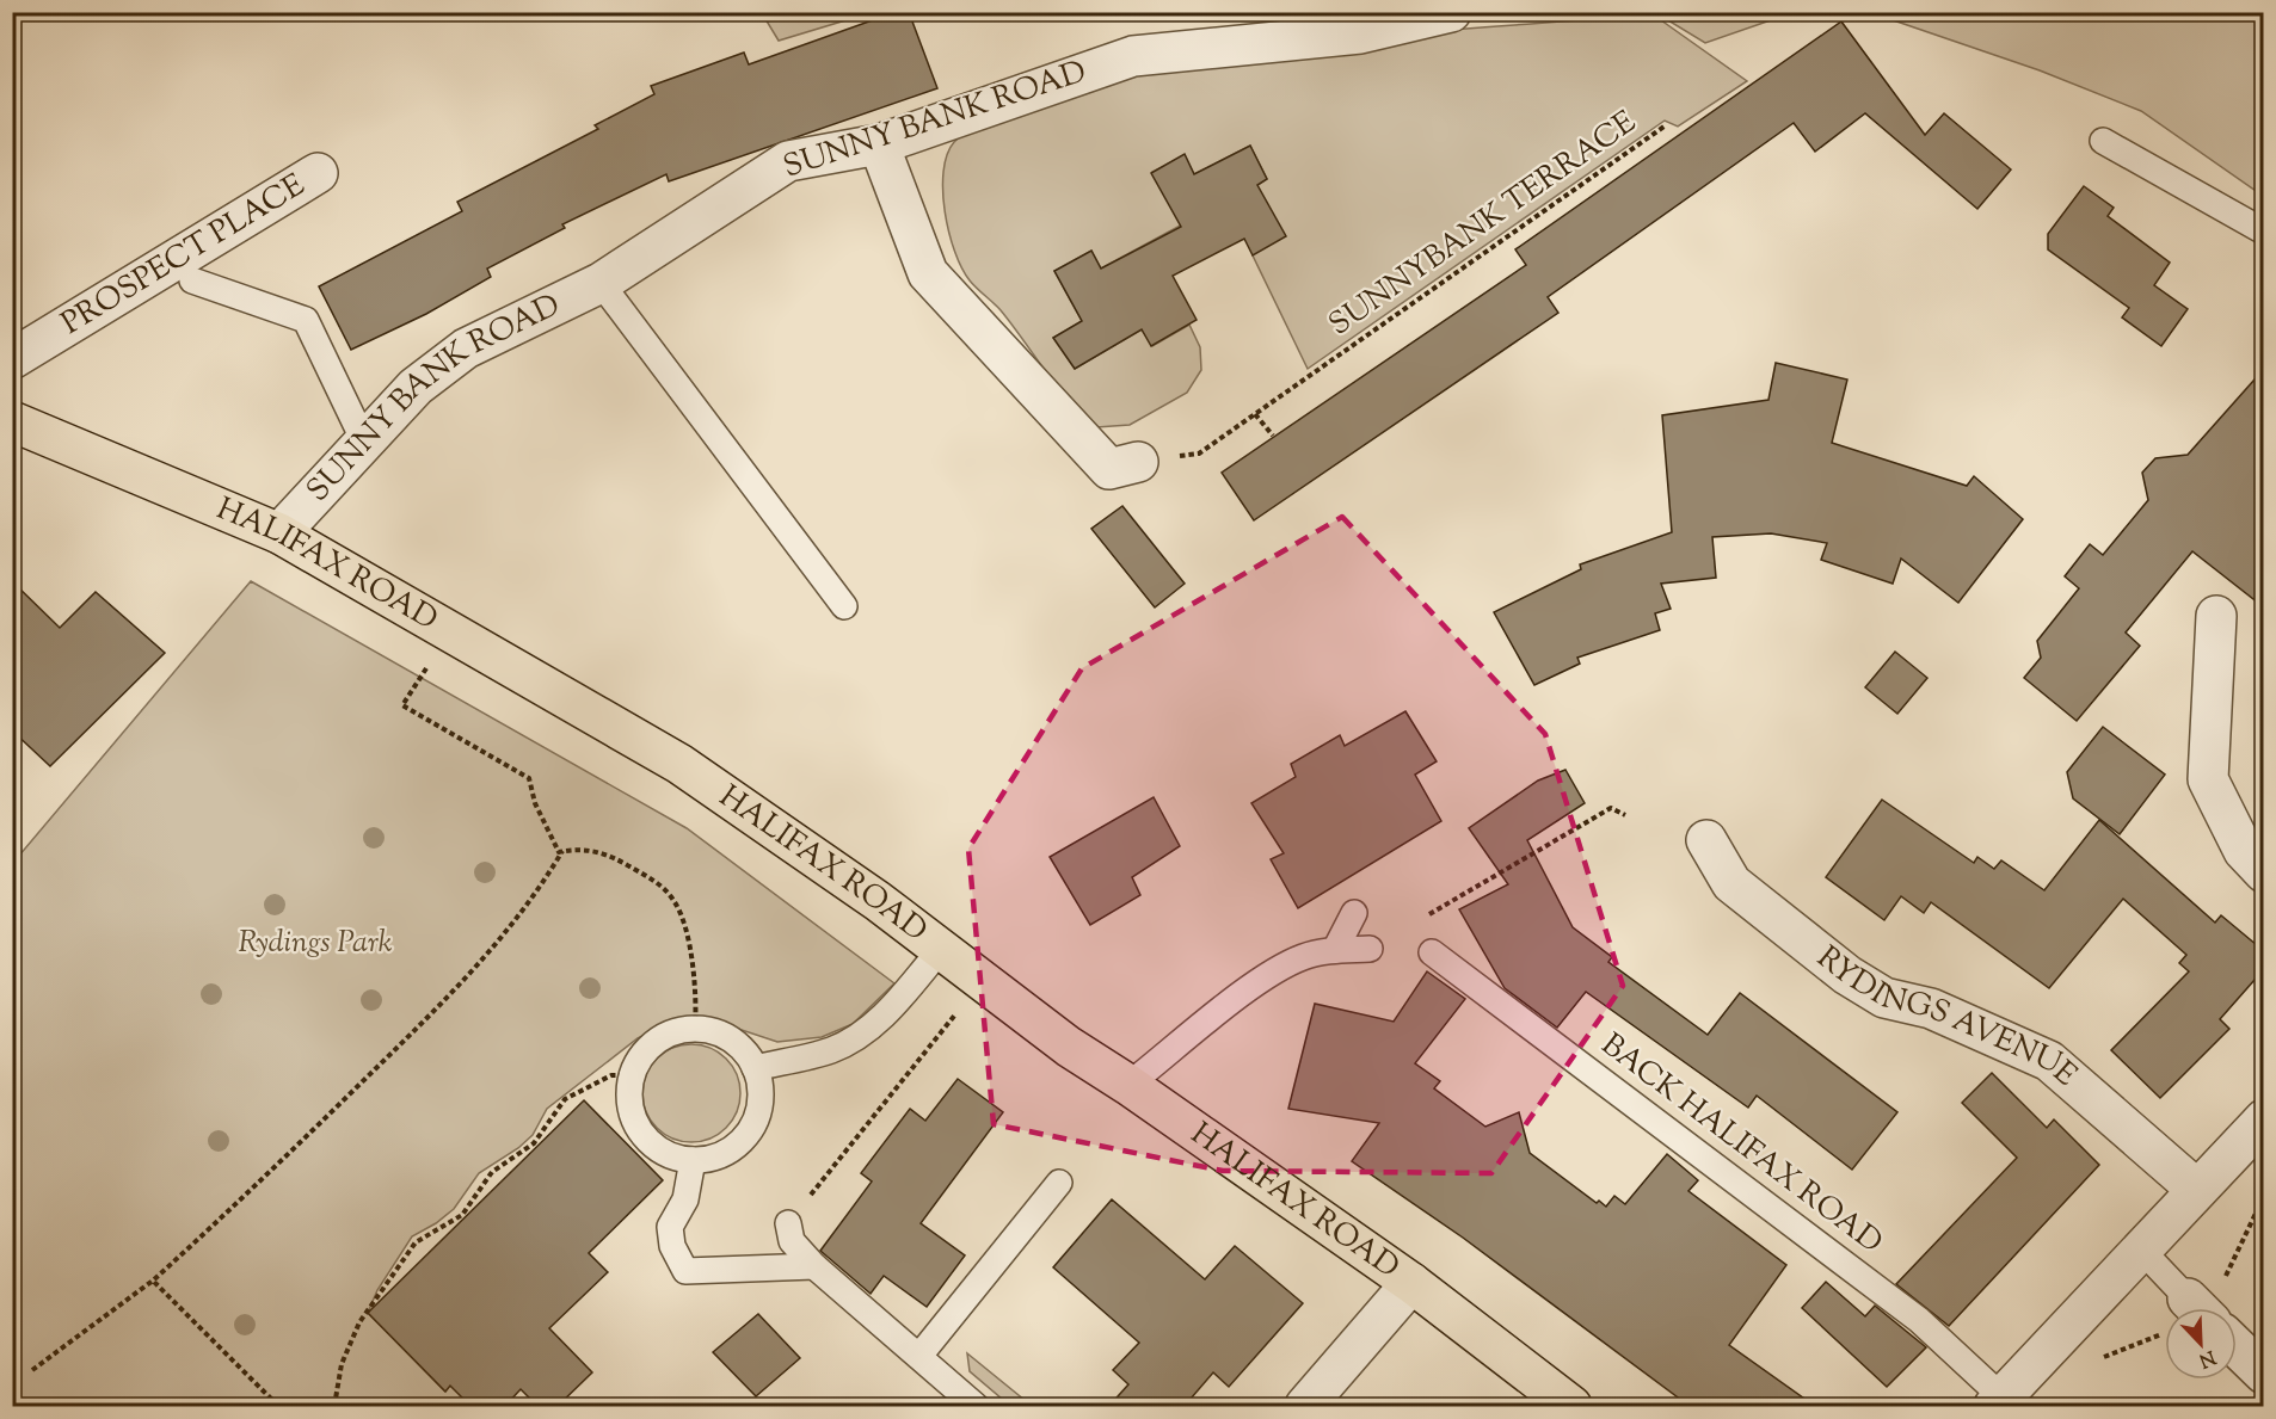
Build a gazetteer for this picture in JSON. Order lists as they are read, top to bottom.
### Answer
{
  "streets": {
    "main road": ["HALIFAX ROAD"],
    "street": ["SUNNY BANK ROAD", "PROSPECT PLACE", "RYDINGS AVENUE"],
    "lane": ["BACK HALIFAX ROAD"],
    "path": ["SUNNYBANK TERRACE"]
  },
  "crossings": [
    ["SUNNY BANK ROAD", "HALIFAX ROAD"]
  ],
  "parks": ["Rydings Park"],
  "north": "bottom right"
}
